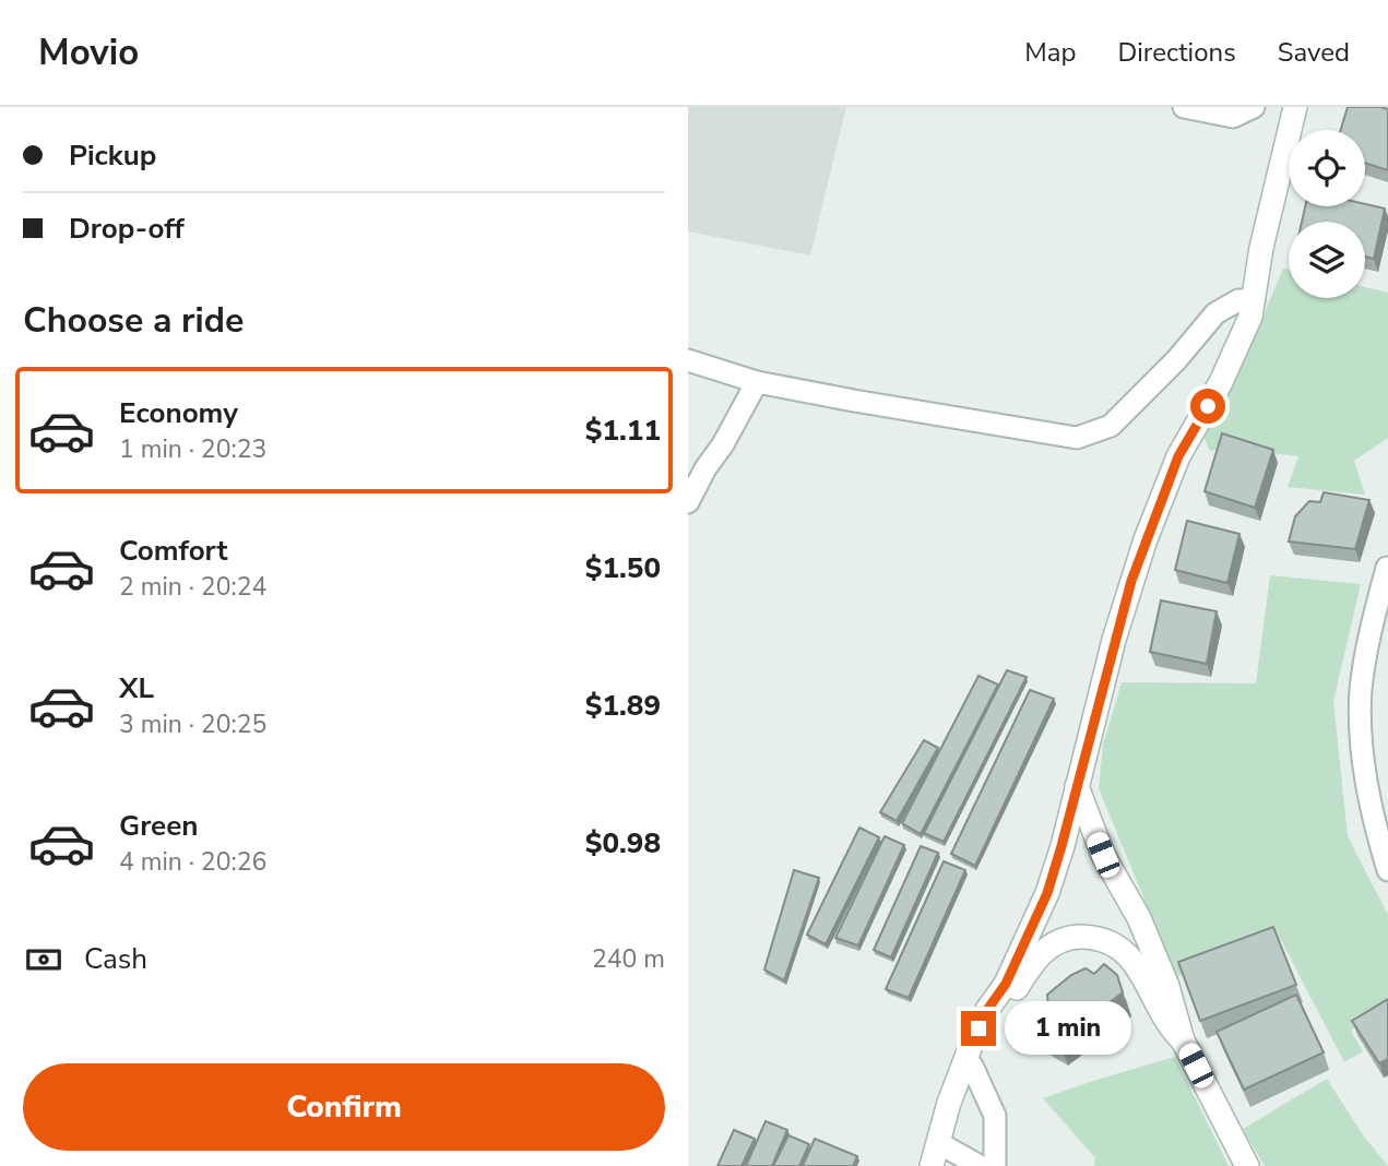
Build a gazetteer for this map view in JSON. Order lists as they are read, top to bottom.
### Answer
{
  "page": {
    "header": "Movio",
    "nav": ["Map", "Directions", "Saved"],
    "banner": ["Pickup", "Drop-off"],
    "heading": "Choose a ride",
    "list": [
      {
        "name": "Economy",
        "note": "1 min · 20:23",
        "value": "$1.11"
      },
      {
        "name": "Comfort",
        "note": "2 min · 20:24",
        "value": "$1.50"
      },
      {
        "name": "XL",
        "note": "3 min · 20:25",
        "value": "$1.89"
      },
      {
        "name": "Green",
        "note": "4 min · 20:26",
        "value": "$0.98"
      }
    ],
    "pay": ["Cash", "240 m"],
    "bubble": "1 min",
    "buttons": "Confirm"
  }
}
